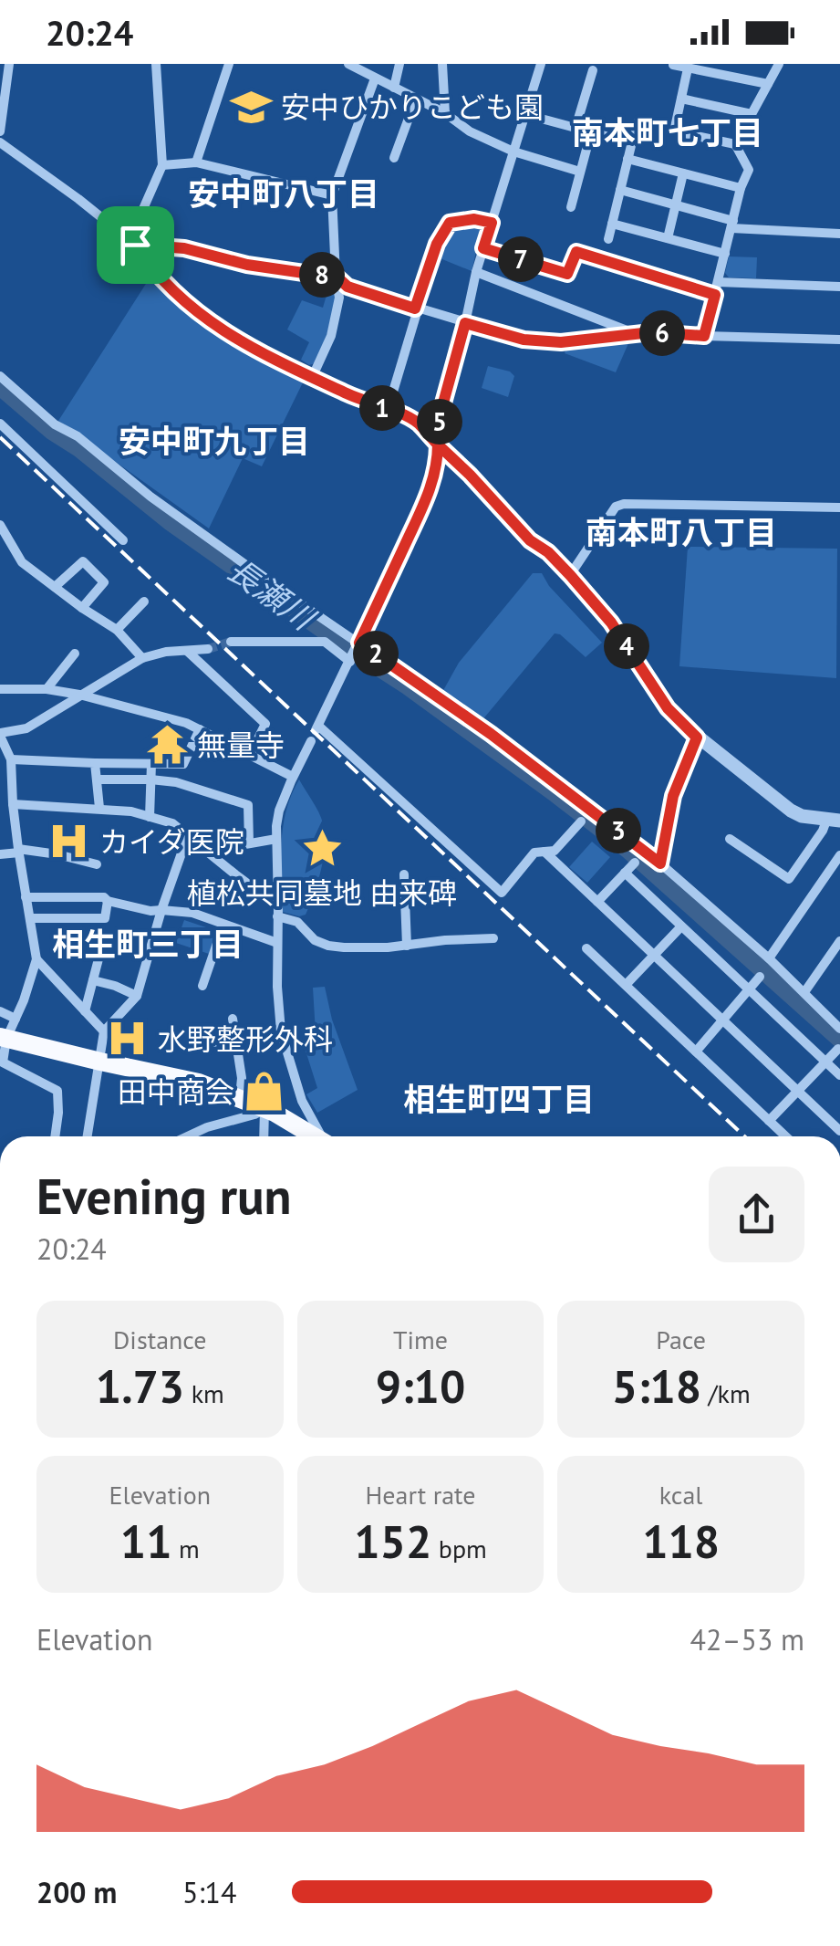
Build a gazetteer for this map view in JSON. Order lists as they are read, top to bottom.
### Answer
{
  "districts": [
    "南本町七丁目",
    "安中町八丁目",
    "安中町九丁目",
    "南本町八丁目",
    "相生町三丁目",
    "相生町四丁目"
  ],
  "water": ["長瀬川"],
  "places": {
    "school or university": ["安中ひかりこども園"],
    "temple": ["無量寺"],
    "hospital": ["カイダ医院", "水野整形外科"],
    "place": ["植松共同墓地 由来碑"],
    "shop": ["田中商会"]
  },
  "page": {
    "status": "20:24",
    "pins": [
      "7",
      "8",
      "6",
      "1",
      "5",
      "4",
      "2",
      "3"
    ],
    "heading": ["Evening run", "20:24"],
    "stats": [
      ["Distance", "1.73 km"],
      ["Time", "9:10"],
      ["Pace", "5:18 /km"],
      ["Elevation", "11 m"],
      ["Heart rate", "152 bpm"],
      ["kcal", "118"]
    ],
    "chart": ["Elevation", "42–53 m"],
    "list": [
      {
        "name": "200 m",
        "note": "5:14"
      }
    ]
  }
}
